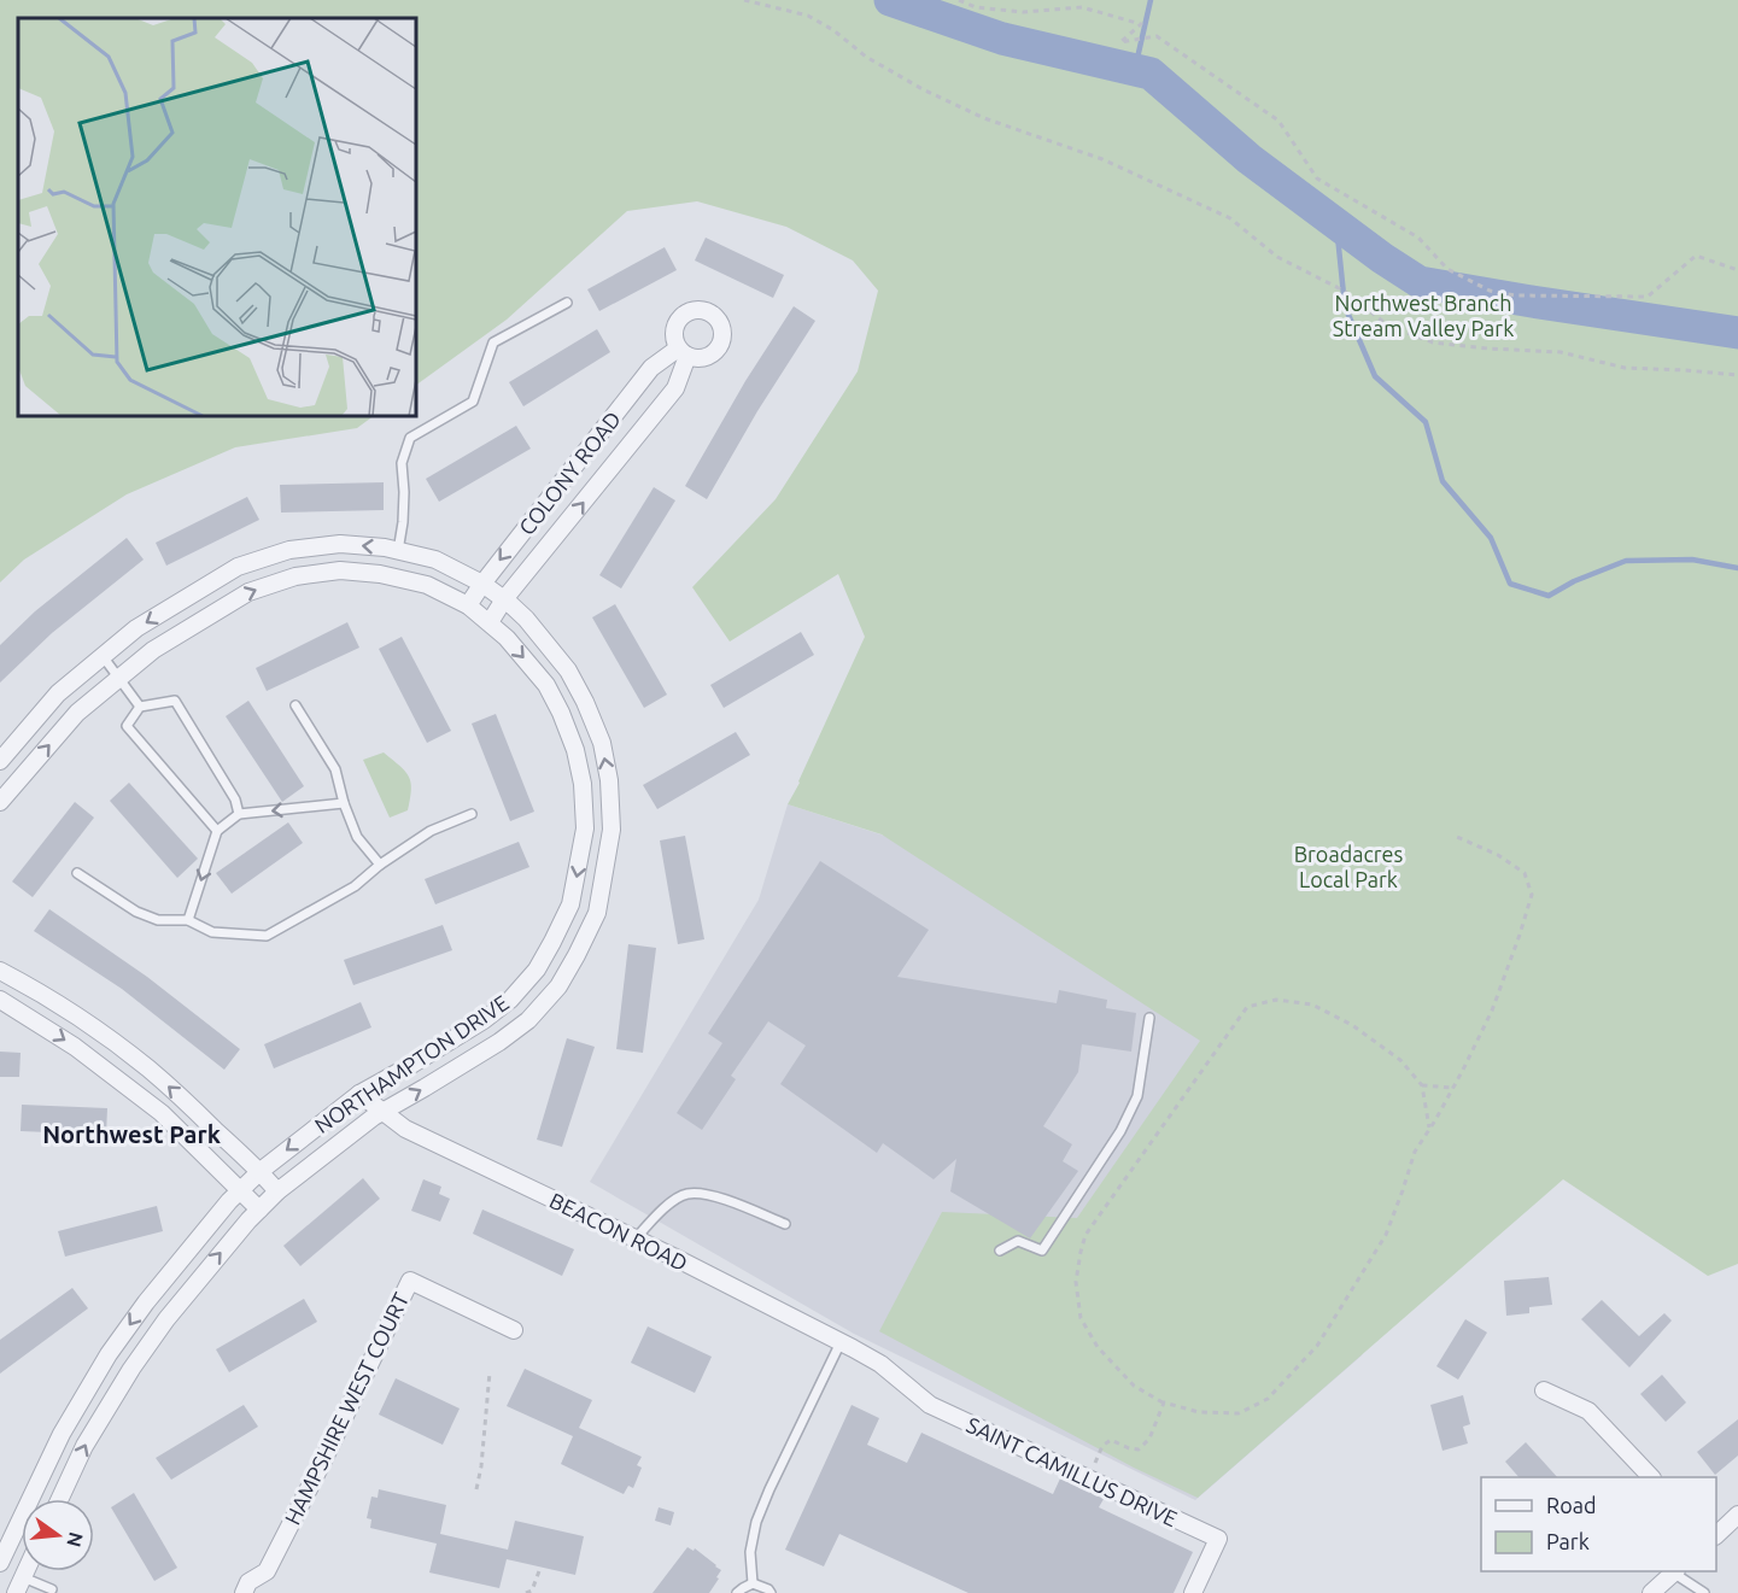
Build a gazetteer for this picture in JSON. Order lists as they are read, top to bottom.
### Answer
{
  "streets": {
    "street": [
      "COLONY ROAD",
      "NORTHAMPTON DRIVE",
      "BEACON ROAD",
      "HAMPSHIRE WEST COURT",
      "SAINT CAMILLUS DRIVE"
    ]
  },
  "crossings": [
    ["COLONY ROAD", "NORTHAMPTON DRIVE"],
    ["NORTHAMPTON DRIVE", "BEACON ROAD"],
    ["BEACON ROAD", "SAINT CAMILLUS DRIVE"]
  ],
  "districts": ["Northwest Park"],
  "parks": ["Northwest Branch Stream Valley Park", "Broadacres Local Park"],
  "legend": ["Road", "Park"],
  "north": "right"
}
